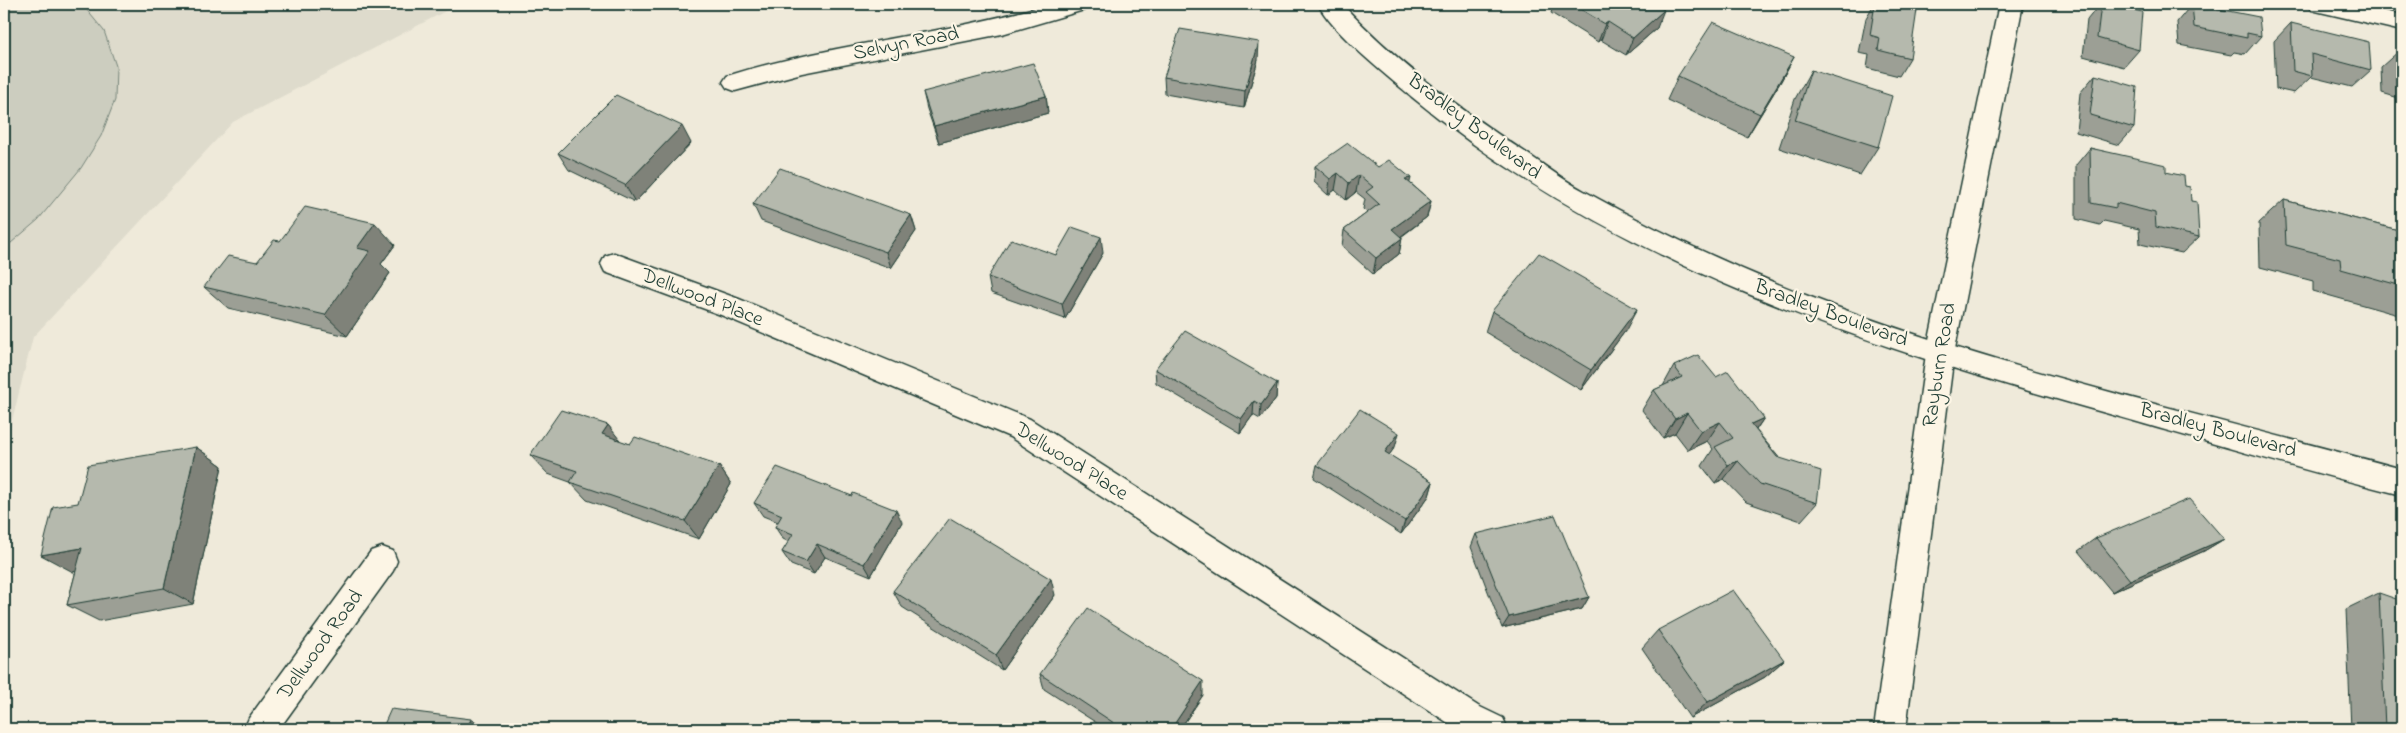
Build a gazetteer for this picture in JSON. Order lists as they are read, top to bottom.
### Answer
{
  "streets": {
    "street": [
      "Selvyn Road",
      "Bradley Boulevard",
      "Dellwood Place",
      "Rayburn Road",
      "Dellwood Road"
    ]
  },
  "crossings": [
    ["Bradley Boulevard", "Rayburn Road"]
  ]
}
